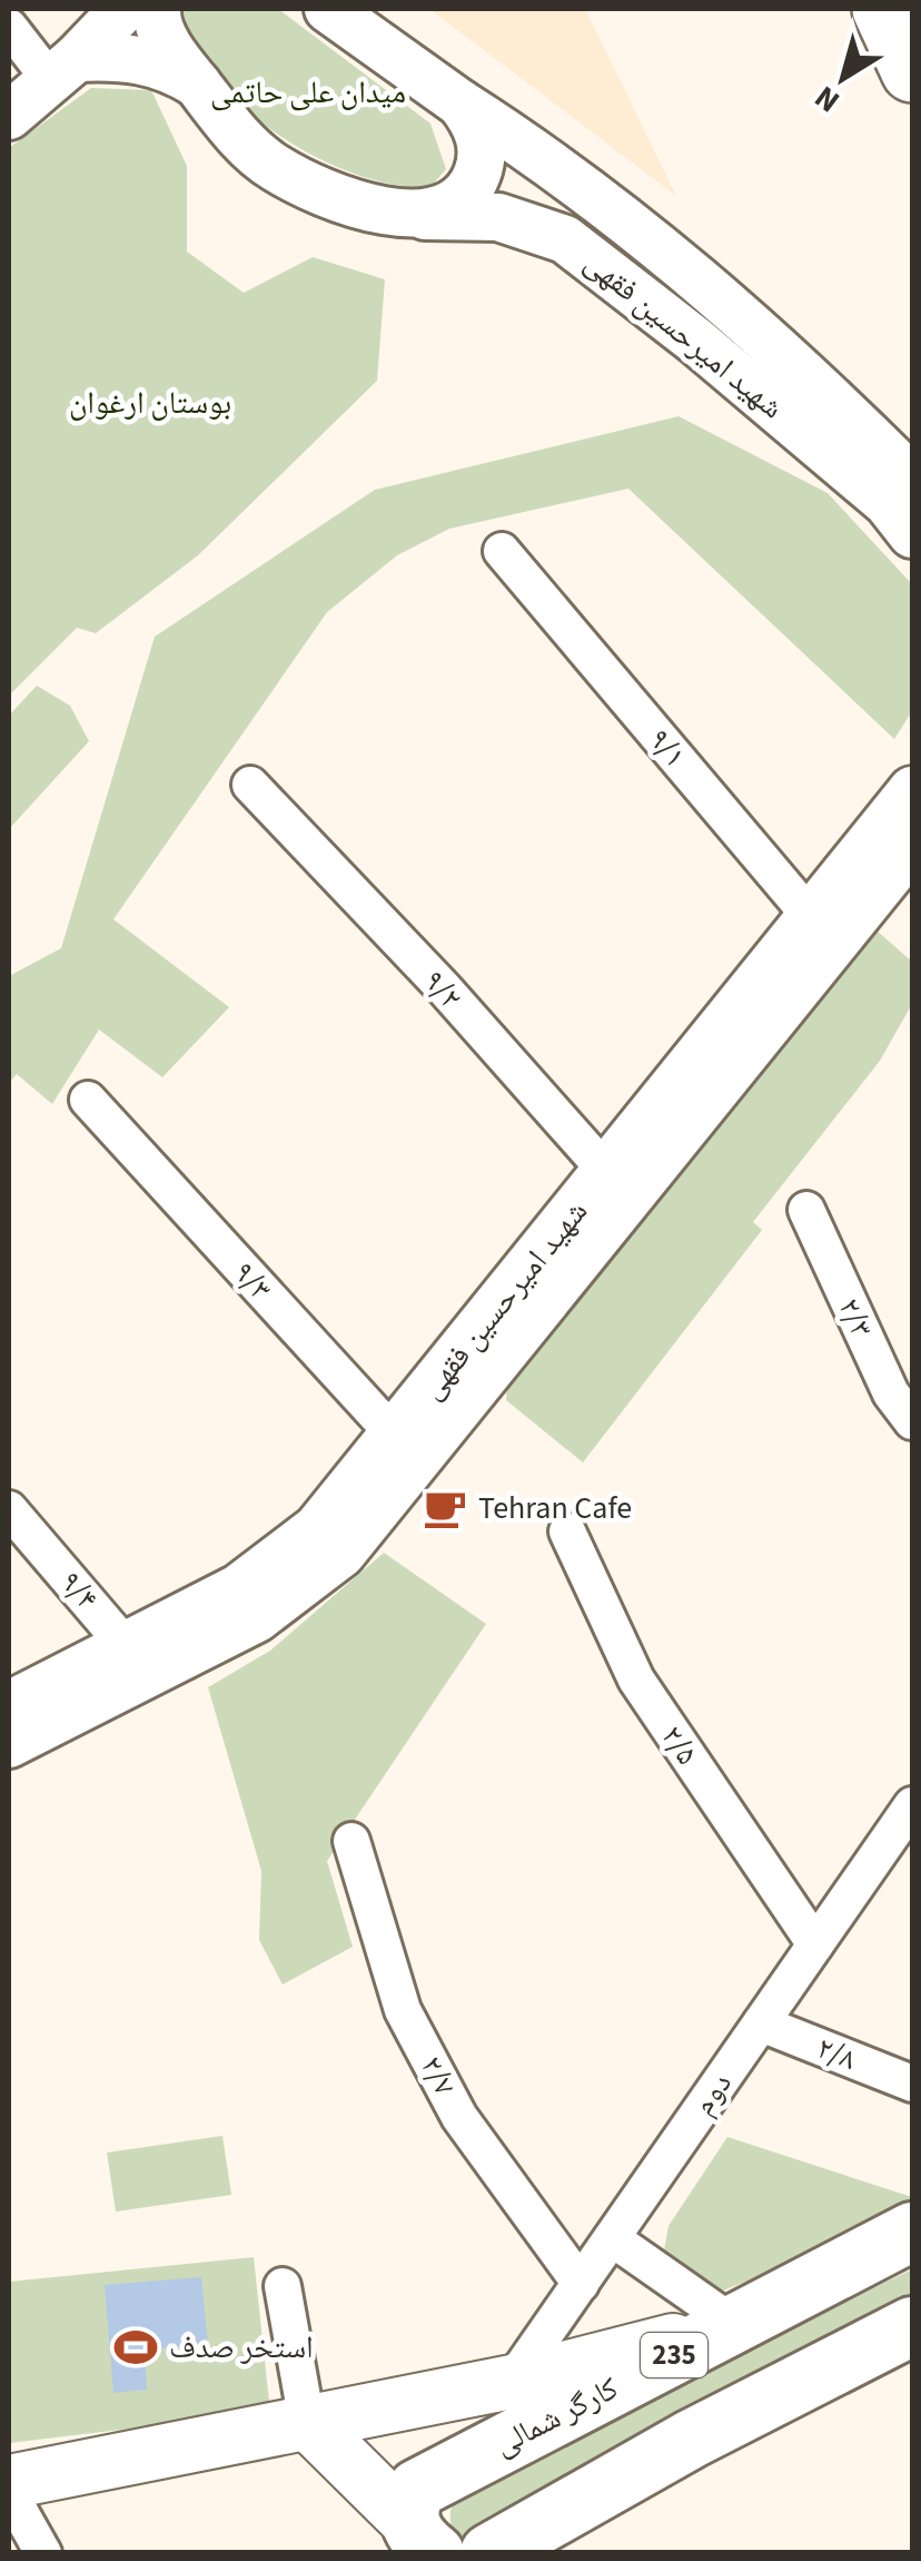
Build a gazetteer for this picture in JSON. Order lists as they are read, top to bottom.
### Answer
{
  "streets": {
    "main road": ["235", "کارگر شمالی"],
    "street": [
      "شهید امیرحسین فقهی",
      "۹/۱",
      "۹/۲",
      "۹/۳",
      "۲/۳",
      "۹/۴",
      "۲/۵",
      "۲/۸",
      "۲/۷",
      "دوم"
    ]
  },
  "crossings": [
    ["شهید امیرحسین فقهی", "۹/۱"],
    ["شهید امیرحسین فقهی", "۹/۲"],
    ["شهید امیرحسین فقهی", "۹/۳"],
    ["شهید امیرحسین فقهی", "۹/۴"],
    ["۲/۵", "دوم"],
    ["۲/۸", "دوم"],
    ["۲/۷", "دوم"]
  ],
  "parks": ["میدان علی حاتمی", "بوستان ارغوان"],
  "places": {
    "cafe": ["Tehran Cafe"],
    "sports": ["استخر صدف"]
  },
  "north": "bottom left"
}
